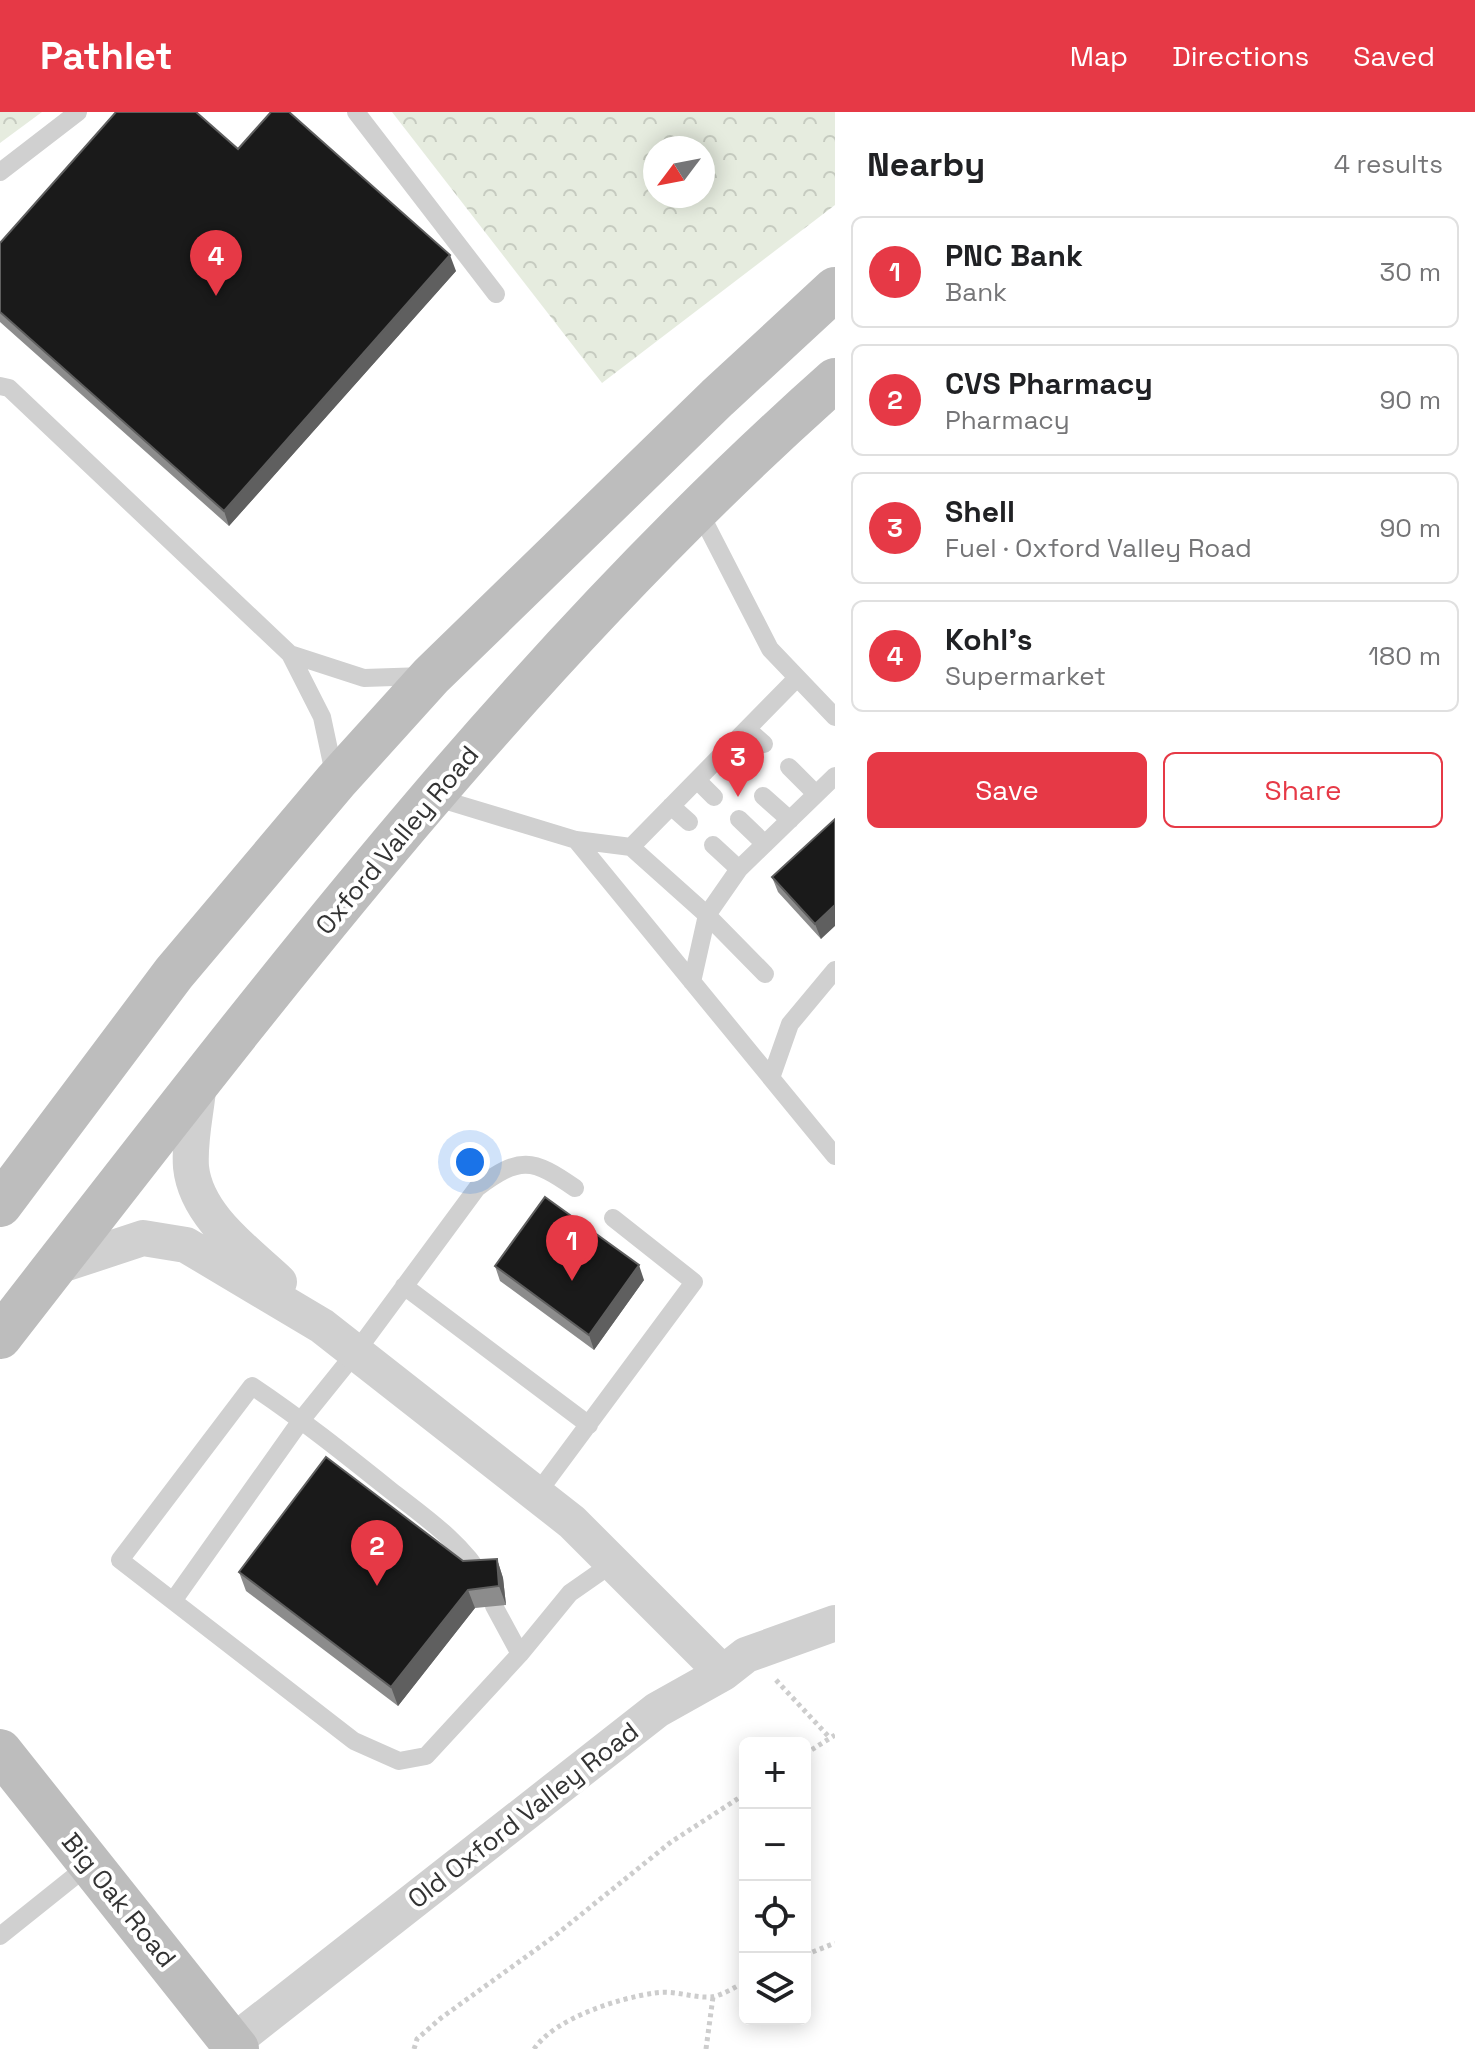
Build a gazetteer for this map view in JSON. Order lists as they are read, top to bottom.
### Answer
{
  "streets": {
    "main road": ["Oxford Valley Road", "Big Oak Road"],
    "street": ["Old Oxford Valley Road"]
  },
  "crossings": [
    ["Old Oxford Valley Road", "Big Oak Road"]
  ],
  "north": "bottom left",
  "page": {
    "header": "Pathlet",
    "nav": ["Map", "Directions", "Saved"],
    "heading": ["Nearby", "4 results"],
    "list": [
      {
        "mark": "1",
        "name": "PNC Bank",
        "note": "Bank",
        "value": "30 m"
      },
      {
        "mark": "2",
        "name": "CVS Pharmacy",
        "note": "Pharmacy",
        "value": "90 m"
      },
      {
        "mark": "3",
        "name": "Shell",
        "note": "Fuel · Oxford Valley Road",
        "value": "90 m"
      },
      {
        "mark": "4",
        "name": "Kohl's",
        "note": "Supermarket",
        "value": "180 m"
      }
    ],
    "pins": [
      "4",
      "3",
      "1",
      "2"
    ],
    "buttons": ["Save", "Share"],
    "map_buttons": ["+", "−"]
  }
}
